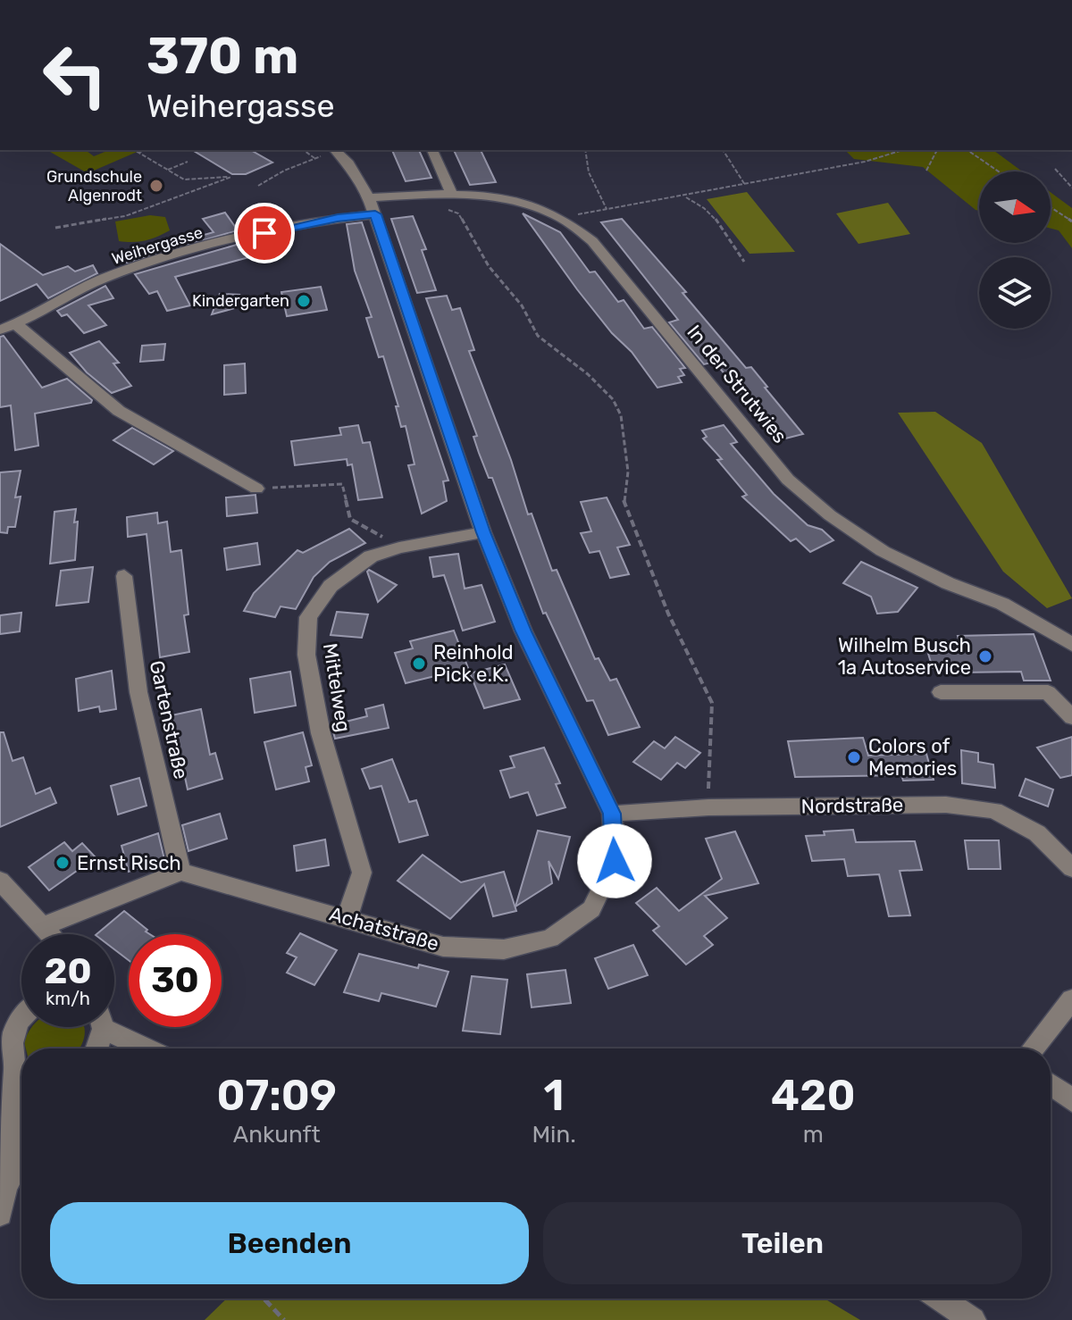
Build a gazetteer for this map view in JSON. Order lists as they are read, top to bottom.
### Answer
{
  "streets": {
    "street": [
      "Weihergasse",
      "In der Strutwies",
      "Mittelweg",
      "Gartenstraße",
      "Nordstraße",
      "Achatstraße"
    ]
  },
  "crossings": [
    ["Weihergasse", "Achatstraße"],
    ["In der Strutwies", "Achatstraße"],
    ["Mittelweg", "Achatstraße"],
    ["Gartenstraße", "Achatstraße"],
    ["Nordstraße", "Achatstraße"]
  ],
  "places": [
    "Grundschule Algenrodt",
    "Kindergarten",
    "Wilhelm Busch 1a Autoservice",
    "Reinhold Pick e.K.",
    "Colors of Memories",
    "Ernst Risch"
  ],
  "north": "right",
  "page": {
    "turn": ["370 m", "Weihergasse"],
    "speed": "20 km/h",
    "limit": "30",
    "eta": [
      "07:09",
      "Ankunft",
      "1",
      "Min.",
      "420",
      "m"
    ],
    "buttons": ["Beenden", "Teilen"]
  }
}
